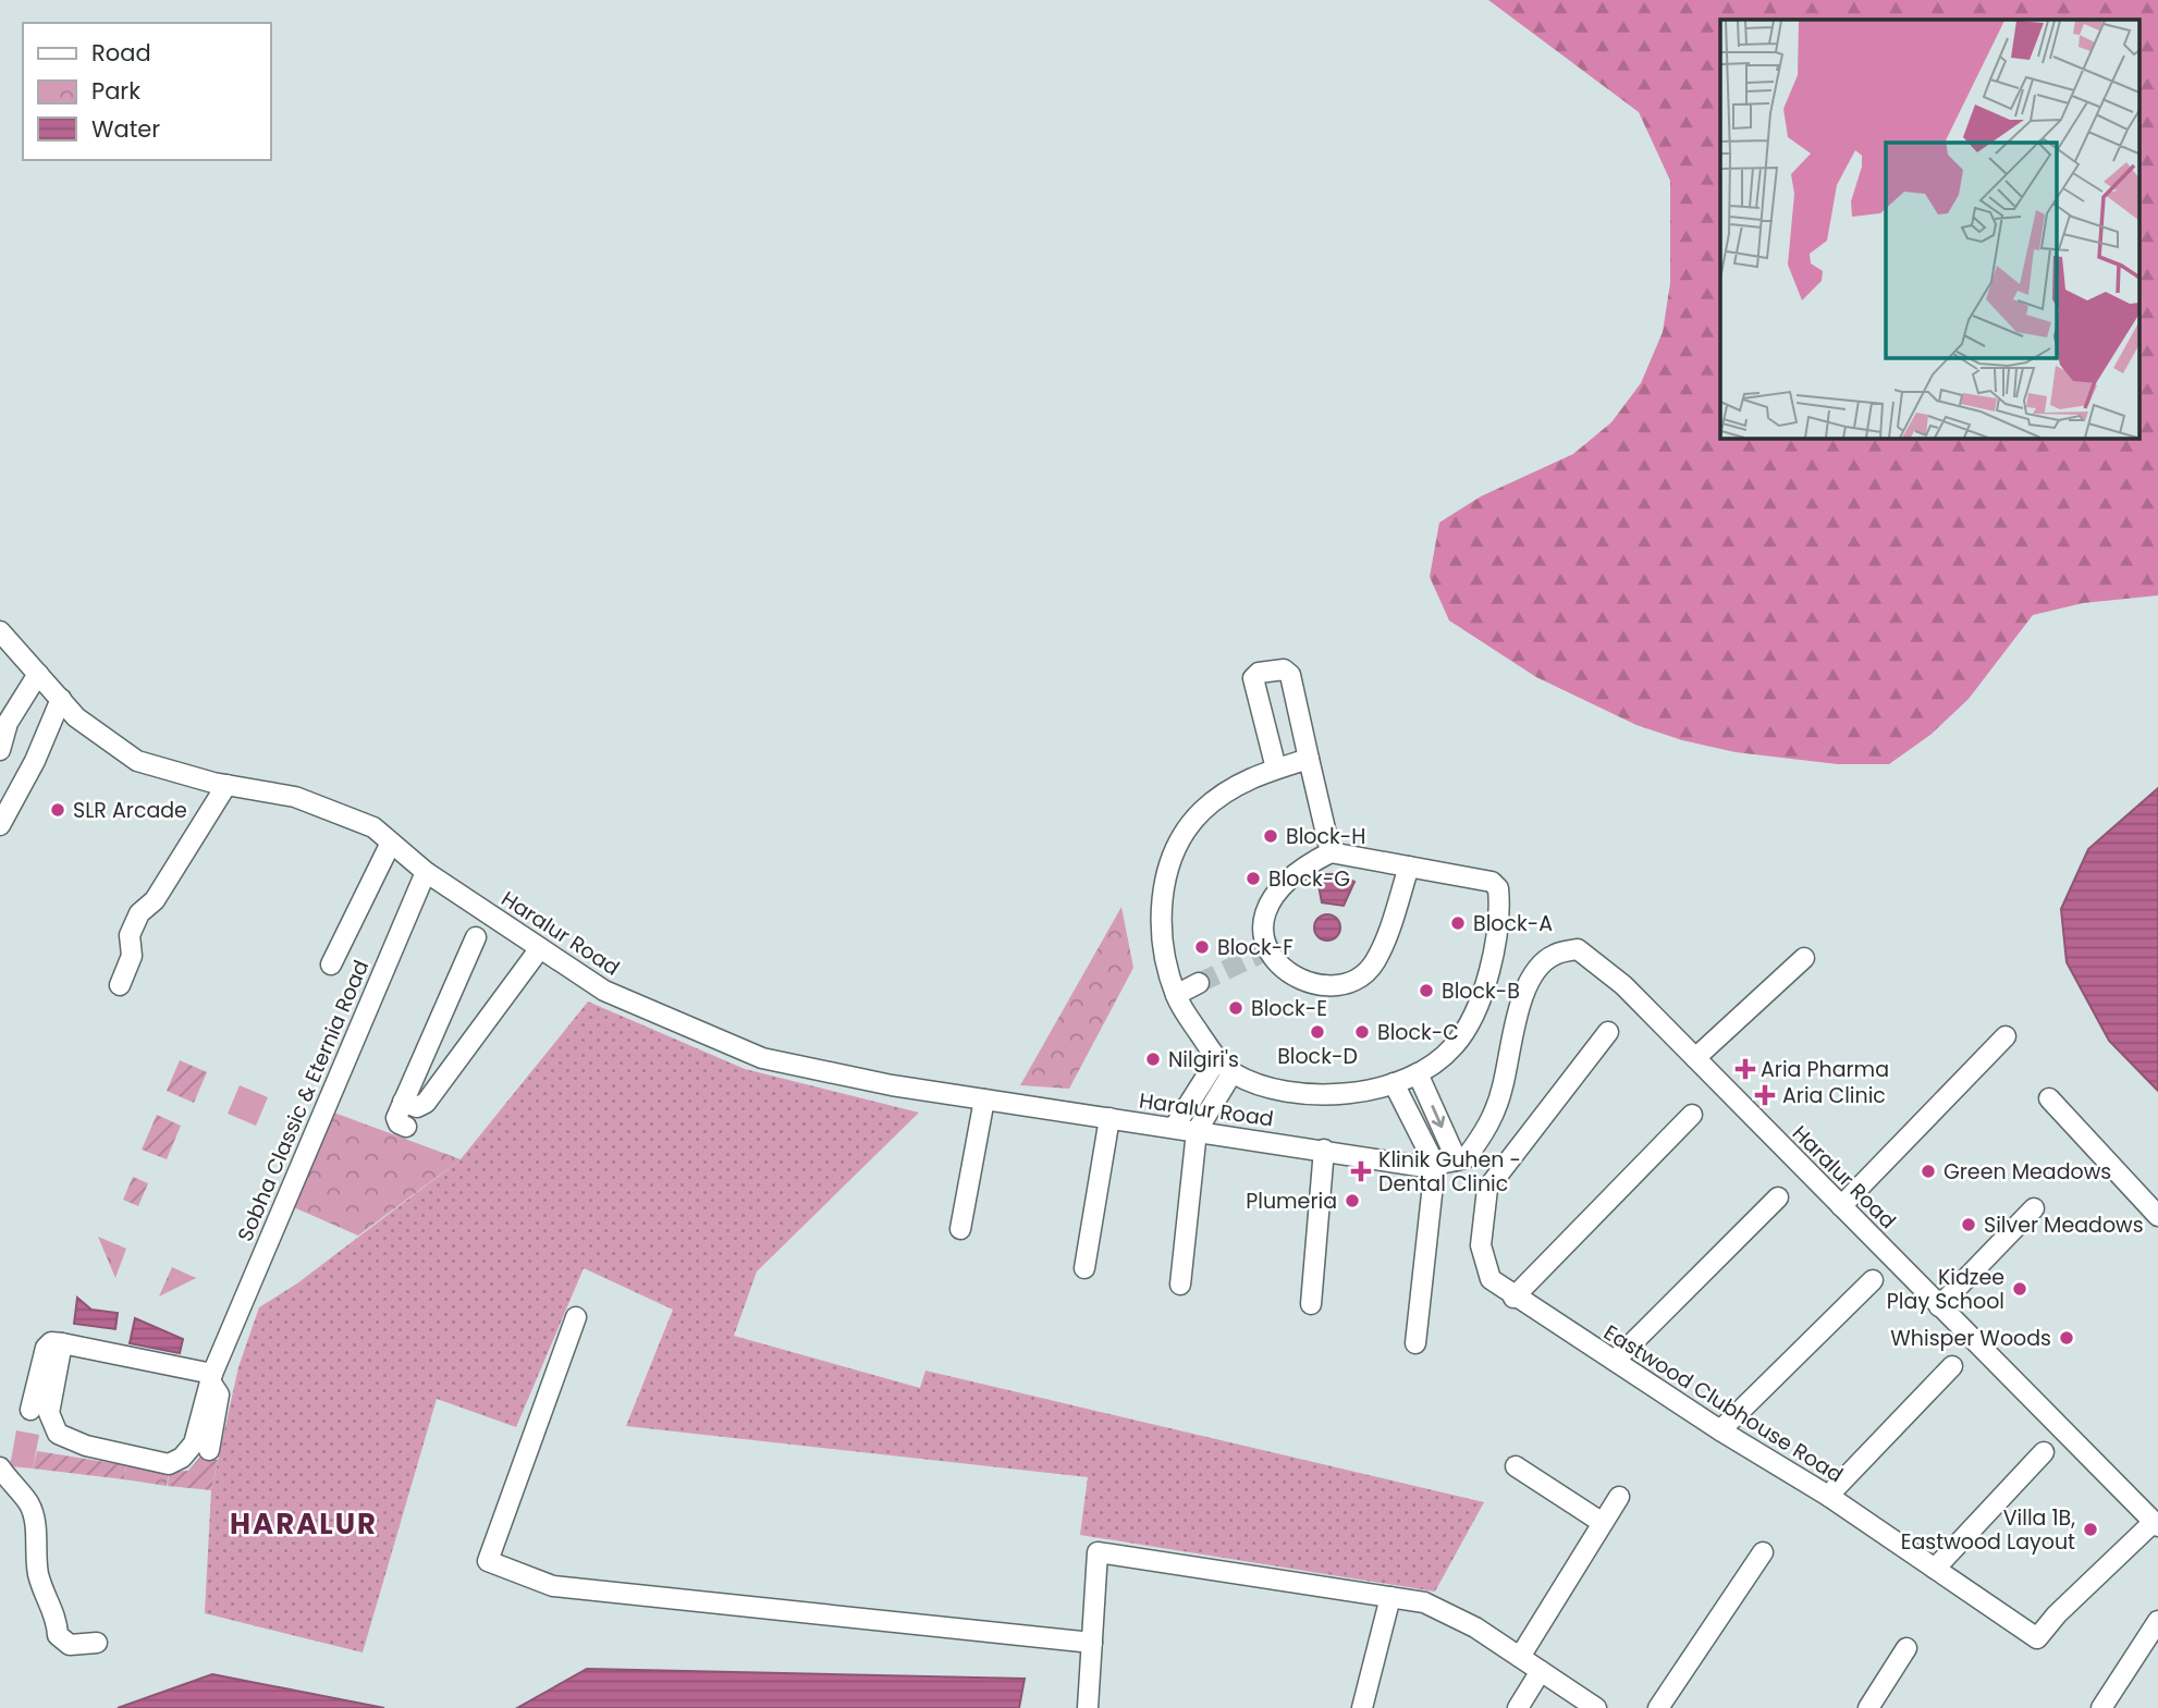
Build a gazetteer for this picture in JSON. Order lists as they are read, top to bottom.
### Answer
{
  "streets": {
    "street": ["Haralur Road", "Sobha Classic & Eternia Road", "Eastwood Clubhouse Road"]
  },
  "crossings": [
    ["Haralur Road", "Sobha Classic & Eternia Road"],
    ["Haralur Road", "Eastwood Clubhouse Road"]
  ],
  "districts": ["HARALUR"],
  "places": {
    "other": [
      "SLR Arcade",
      "Block-H",
      "Block-G",
      "Block-A",
      "Block-F",
      "Block-B",
      "Block-E",
      "Block-D",
      "Block-C",
      "Nilgiri's",
      "Green Meadows",
      "Plumeria",
      "Silver Meadows",
      "Kidzee Play School",
      "Whisper Woods",
      "Villa 1B, Eastwood Layout"
    ],
    "health": ["Aria Pharma", "Aria Clinic", "Klinik Guhen - Dental Clinic"]
  },
  "legend": ["Road", "Park", "Water"]
}
